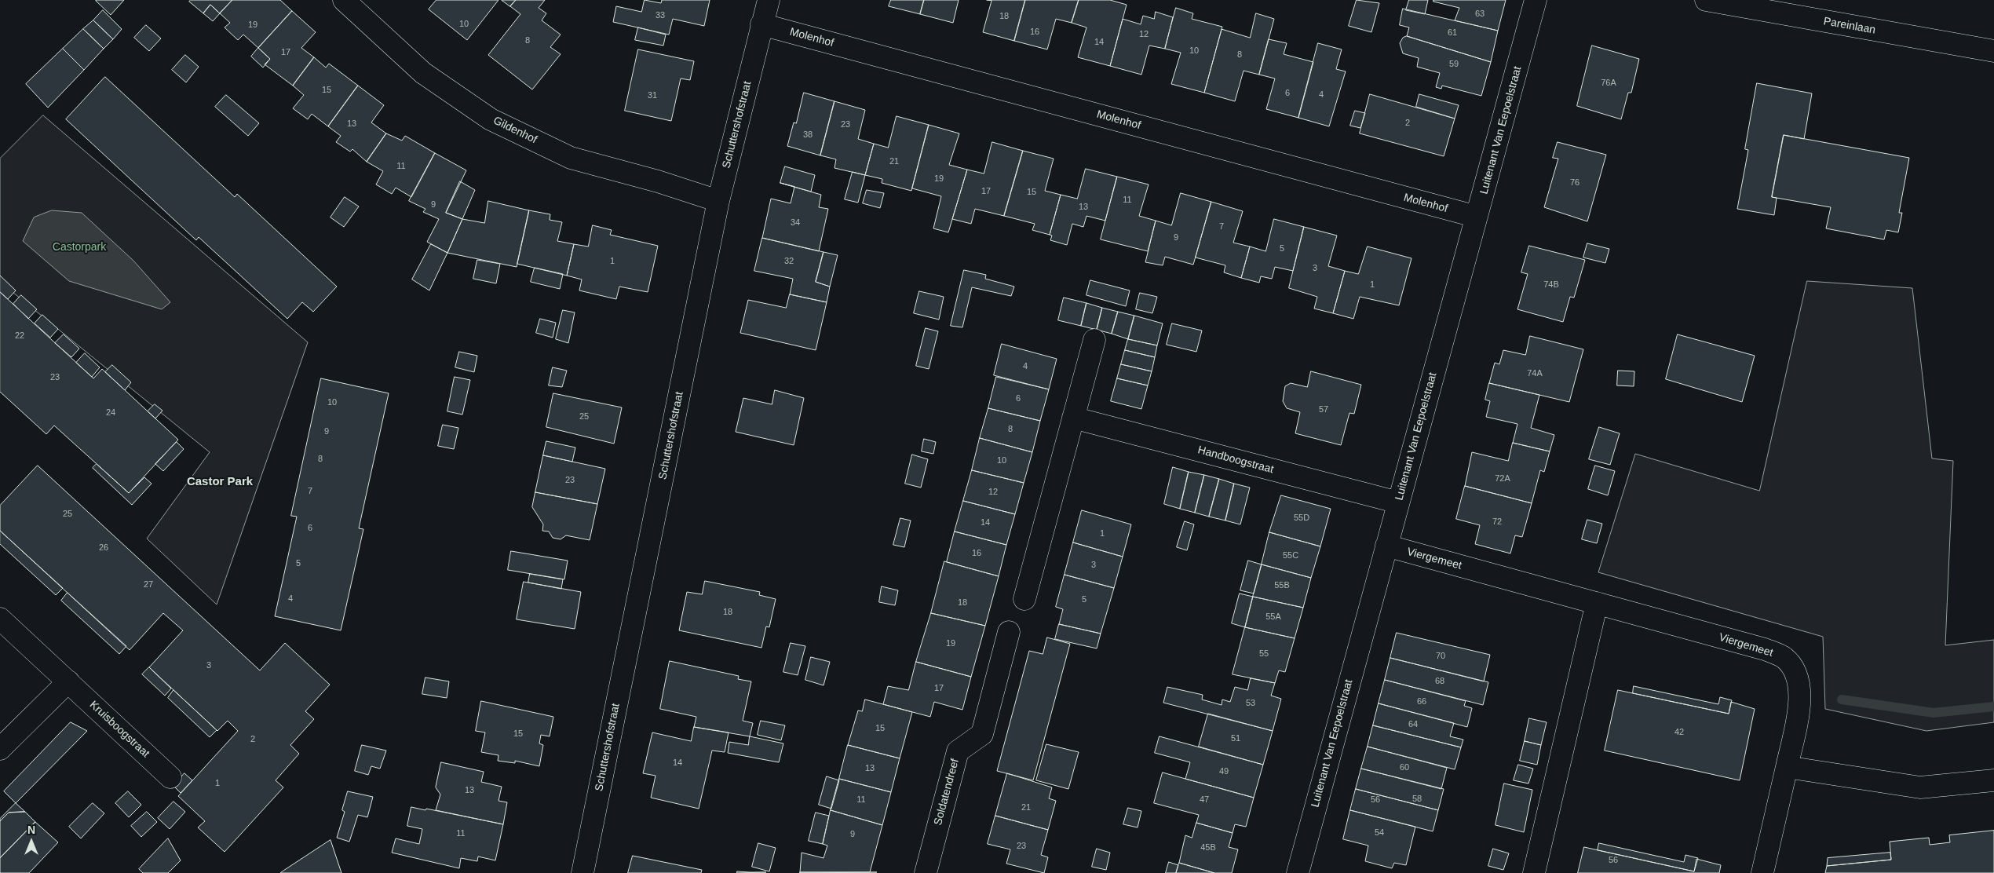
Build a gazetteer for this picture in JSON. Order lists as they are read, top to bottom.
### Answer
{
  "streets": {
    "street": [
      "Pareinlaan",
      "Molenhof",
      "Schuttershofstraat",
      "Gildenhof",
      "Luitenant Van Eepoelstraat",
      "Handboogstraat",
      "Viergemeet",
      "Kruisboogstraat",
      "Soldatendreef"
    ]
  },
  "crossings": [
    ["Molenhof", "Schuttershofstraat"],
    ["Molenhof", "Luitenant Van Eepoelstraat"],
    ["Schuttershofstraat", "Gildenhof"],
    ["Luitenant Van Eepoelstraat", "Handboogstraat"],
    ["Luitenant Van Eepoelstraat", "Viergemeet"]
  ],
  "districts": ["Castor Park"],
  "parks": ["Castorpark"],
  "house_numbers": [
    "63",
    "33",
    "18",
    "10",
    "19",
    "16",
    "61",
    "12",
    "8",
    "14",
    "10",
    "17",
    "8",
    "59",
    "76A",
    "15",
    "6",
    "4",
    "31",
    "2",
    "13",
    "23",
    "38",
    "21",
    "11",
    "19",
    "76",
    "17",
    "15",
    "11",
    "9",
    "13",
    "34",
    "7",
    "9",
    "5",
    "1",
    "32",
    "3",
    "1",
    "74B",
    "22",
    "4",
    "74A",
    "23",
    "6",
    "10",
    "57",
    "24",
    "25",
    "8",
    "9",
    "8",
    "10",
    "72A",
    "23",
    "7",
    "12",
    "25",
    "55D",
    "72",
    "14",
    "6",
    "1",
    "26",
    "16",
    "55C",
    "5",
    "3",
    "27",
    "55B",
    "4",
    "5",
    "18",
    "18",
    "55A",
    "19",
    "55",
    "70",
    "3",
    "68",
    "17",
    "66",
    "53",
    "64",
    "15",
    "42",
    "15",
    "51",
    "2",
    "14",
    "60",
    "13",
    "49",
    "1",
    "13",
    "58",
    "11",
    "47",
    "56",
    "21",
    "54",
    "11",
    "9",
    "23",
    "45B",
    "56"
  ],
  "north": "top"
}
